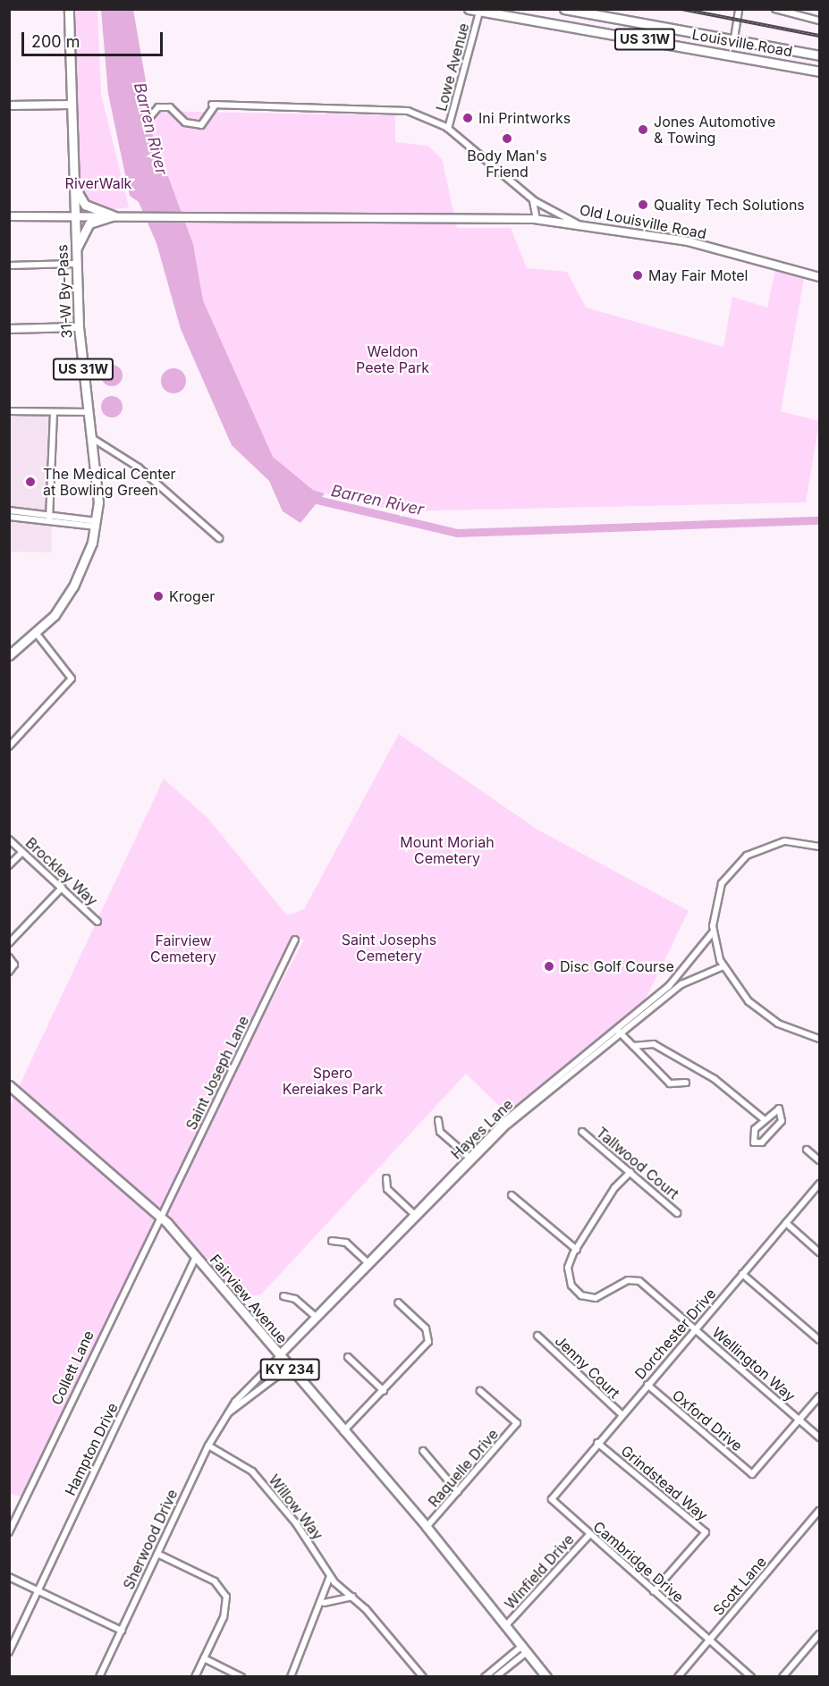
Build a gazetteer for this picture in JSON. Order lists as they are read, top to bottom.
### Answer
{
  "streets": {
    "main road": [
      "US 31W",
      "Louisville Road",
      "31-W By-Pass",
      "Fairview Avenue",
      "KY 234"
    ],
    "street": [
      "Lowe Avenue",
      "Old Louisville Road",
      "Brockley Way",
      "Saint Joseph Lane",
      "Hayes Lane",
      "Tallwood Court",
      "Dorchester Drive",
      "Wellington Way",
      "Jenny Court",
      "Collett Lane",
      "Oxford Drive",
      "Hampton Drive",
      "Raquelle Drive",
      "Grindstead Way",
      "Willow Way",
      "Sherwood Drive",
      "Cambridge Drive",
      "Winfield Drive",
      "Scott Lane"
    ]
  },
  "crossings": [
    ["US 31W", "31-W By-Pass"],
    ["Louisville Road", "Lowe Avenue"],
    ["Lowe Avenue", "Old Louisville Road"],
    ["Saint Joseph Lane", "Fairview Avenue"],
    ["Saint Joseph Lane", "Collett Lane"],
    ["Hayes Lane", "Fairview Avenue"],
    ["Hayes Lane", "Sherwood Drive"],
    ["Fairview Avenue", "Collett Lane"],
    ["Fairview Avenue", "Hampton Drive"],
    ["Fairview Avenue", "Raquelle Drive"],
    ["Fairview Avenue", "Sherwood Drive"],
    ["Fairview Avenue", "Winfield Drive"],
    ["Dorchester Drive", "Wellington Way"],
    ["Dorchester Drive", "Jenny Court"],
    ["Dorchester Drive", "Oxford Drive"],
    ["Dorchester Drive", "Grindstead Way"],
    ["Dorchester Drive", "Cambridge Drive"],
    ["Wellington Way", "Oxford Drive"],
    ["Grindstead Way", "Cambridge Drive"],
    ["Willow Way", "Sherwood Drive"],
    ["Cambridge Drive", "Winfield Drive"],
    ["Cambridge Drive", "Scott Lane"]
  ],
  "water": ["Barren River"],
  "parks": [
    "RiverWalk",
    "Weldon Peete Park",
    "Mount Moriah Cemetery",
    "Saint Josephs Cemetery",
    "Fairview Cemetery",
    "Spero Kereiakes Park"
  ],
  "places": [
    "Ini Printworks",
    "Jones Automotive & Towing",
    "Body Man's Friend",
    "Quality Tech Solutions",
    "May Fair Motel",
    "The Medical Center at Bowling Green",
    "Kroger",
    "Disc Golf Course"
  ],
  "scale_bar": "200 m"
}
